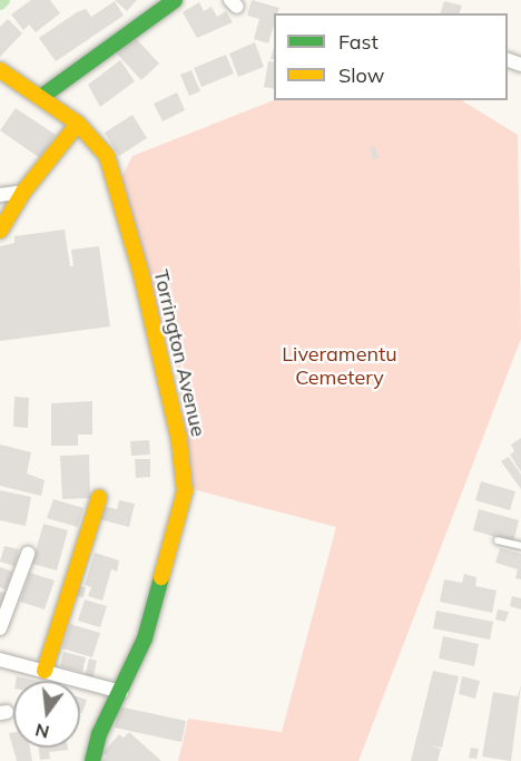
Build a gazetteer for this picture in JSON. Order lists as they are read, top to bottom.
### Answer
{
  "streets": {
    "main road": ["Torrington Avenue"]
  },
  "parks": ["Liveramentu Cemetery"],
  "legend": ["Fast", "Slow"],
  "north": "bottom"
}
